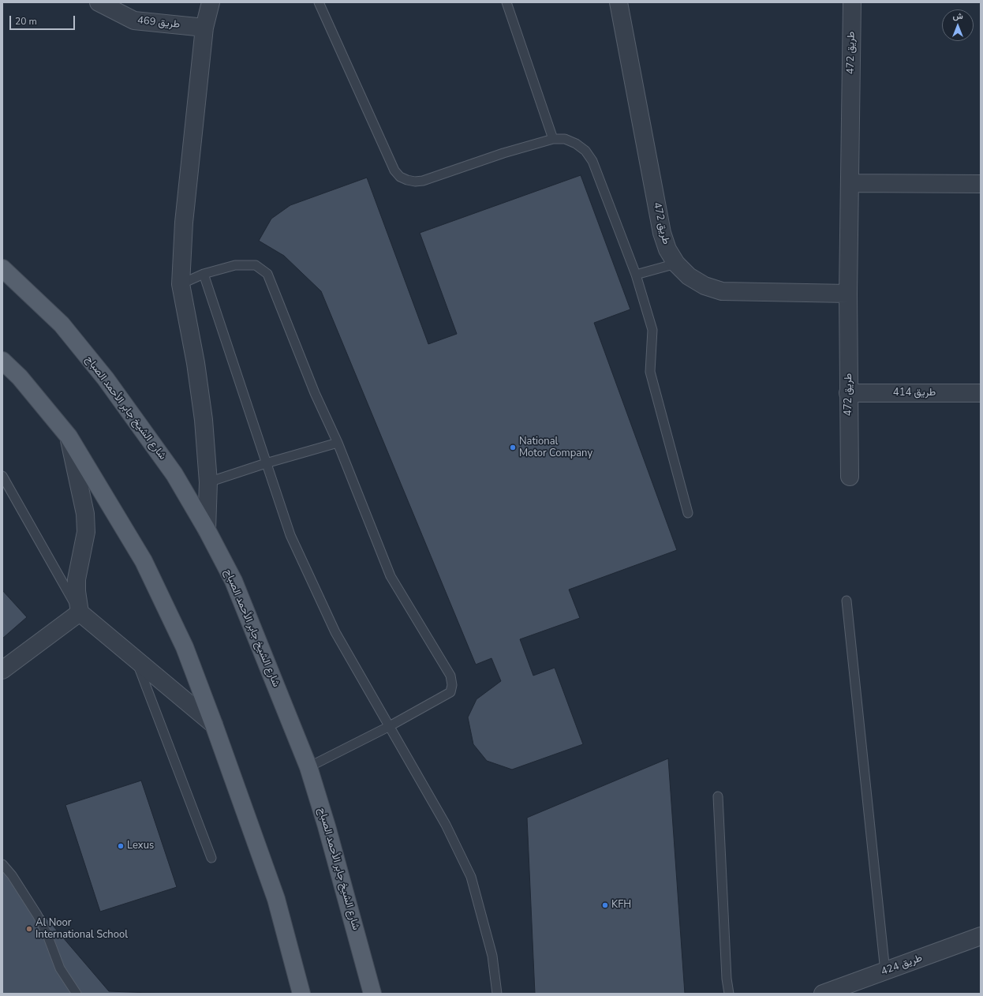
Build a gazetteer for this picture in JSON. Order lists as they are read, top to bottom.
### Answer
{
  "streets": {
    "main road": ["شارع الشيخ جابر الأحمد الصباح"],
    "street": [
      "طريق 469",
      "طريق 472",
      "طريق 414",
      "طريق 424"
    ]
  },
  "crossings": [
    ["طريق 472", "طريق 414"]
  ],
  "places": [
    "National Motor Company",
    "Lexus",
    "KFH",
    "Al Noor International School"
  ],
  "scale_bar": "20 m",
  "north": "top"
}
